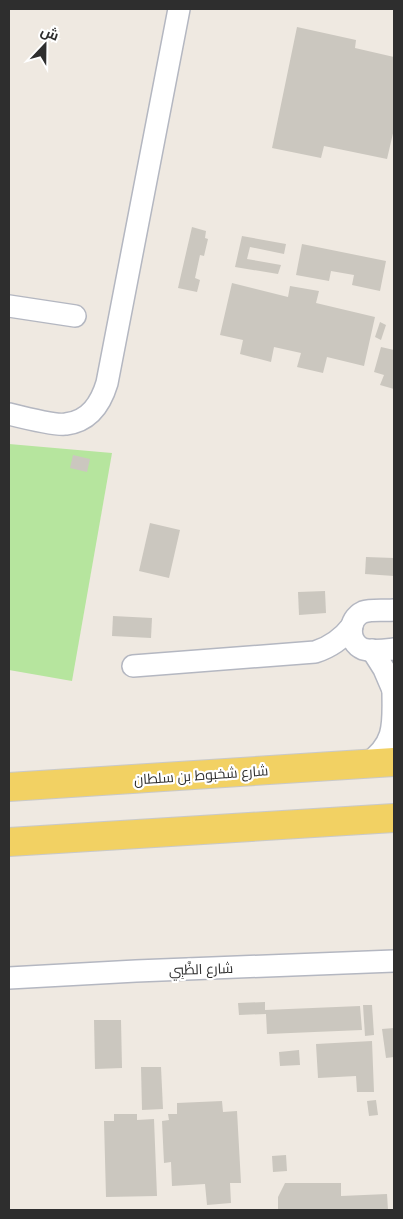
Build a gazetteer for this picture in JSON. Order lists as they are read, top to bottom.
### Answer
{
  "streets": {
    "main road": ["شارع شخبوط بن سلطان"],
    "street": ["شارع الظَّبِي"]
  },
  "north": "top"
}
